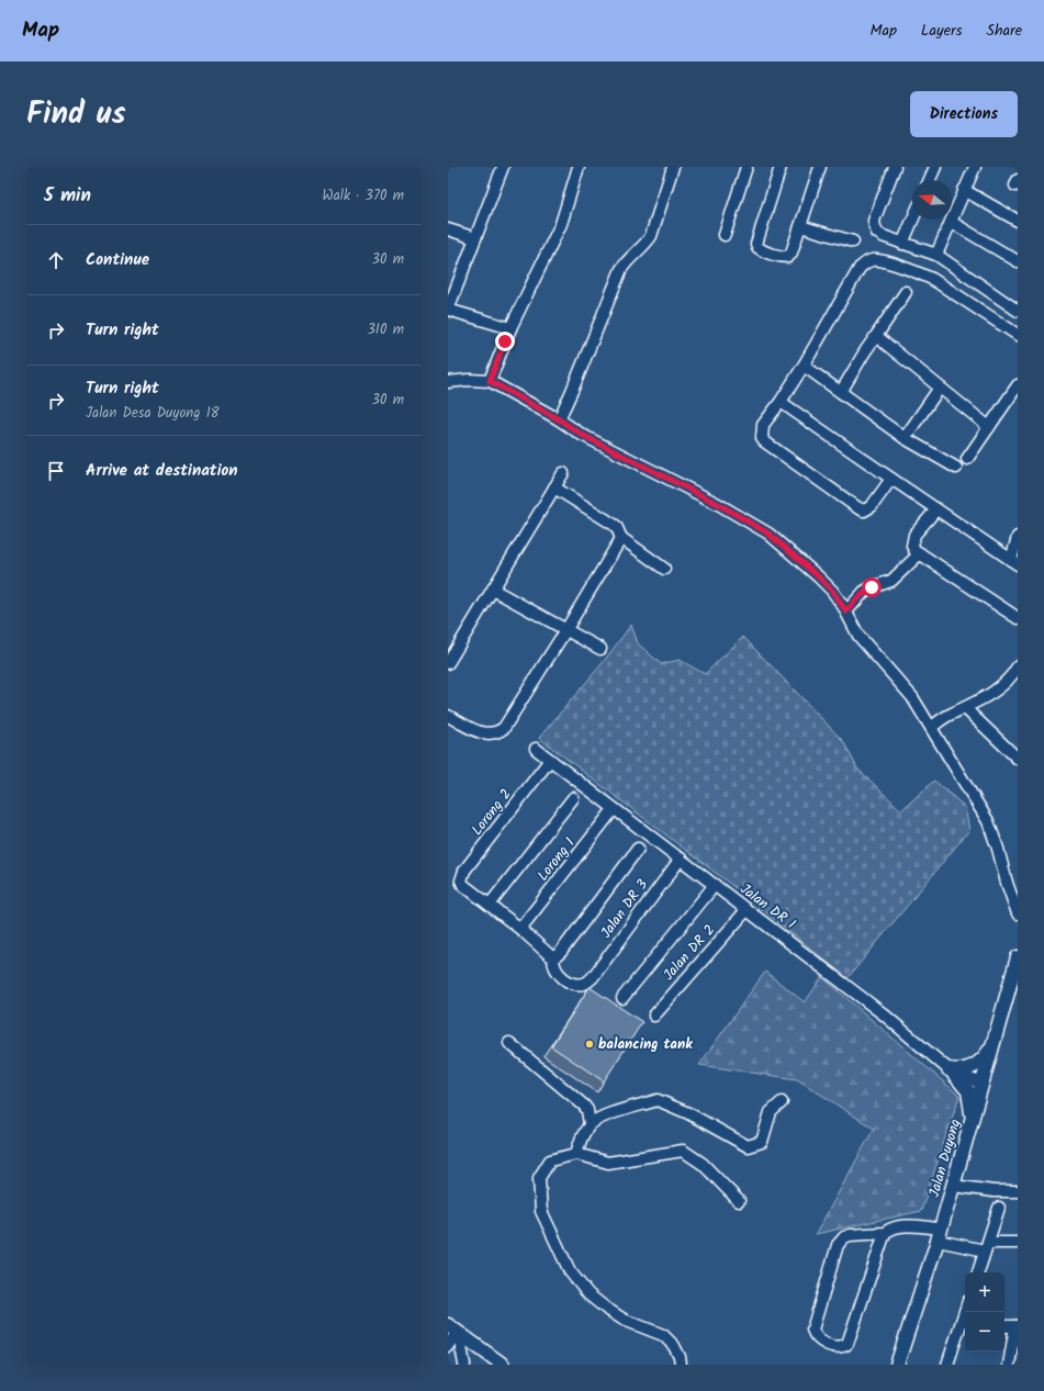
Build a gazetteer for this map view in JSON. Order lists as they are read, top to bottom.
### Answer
{
  "streets": {
    "main road": ["Jalan Duyong"],
    "street": [
      "Lorong 2",
      "Lorong 1",
      "Jalan DR 1",
      "Jalan DR 3",
      "Jalan DR 2"
    ]
  },
  "crossings": [
    ["Lorong 2", "Jalan DR 1"],
    ["Lorong 1", "Jalan DR 1"],
    ["Jalan DR 1", "Jalan DR 3"],
    ["Jalan DR 1", "Jalan DR 2"],
    ["Jalan DR 1", "Jalan Duyong"]
  ],
  "places": ["balancing tank"],
  "north": "left",
  "page": {
    "header": "Map",
    "nav": ["Map", "Layers", "Share"],
    "title": "Find us",
    "buttons": "Directions",
    "heading": ["5 min", "Walk · 370 m"],
    "list": [
      ["Continue", "30 m"],
      ["Turn right", "310 m"],
      ["Turn right", "Jalan Desa Duyong 18", "30 m"],
      "Arrive at destination"
    ],
    "map_buttons": ["+", "−"]
  }
}
